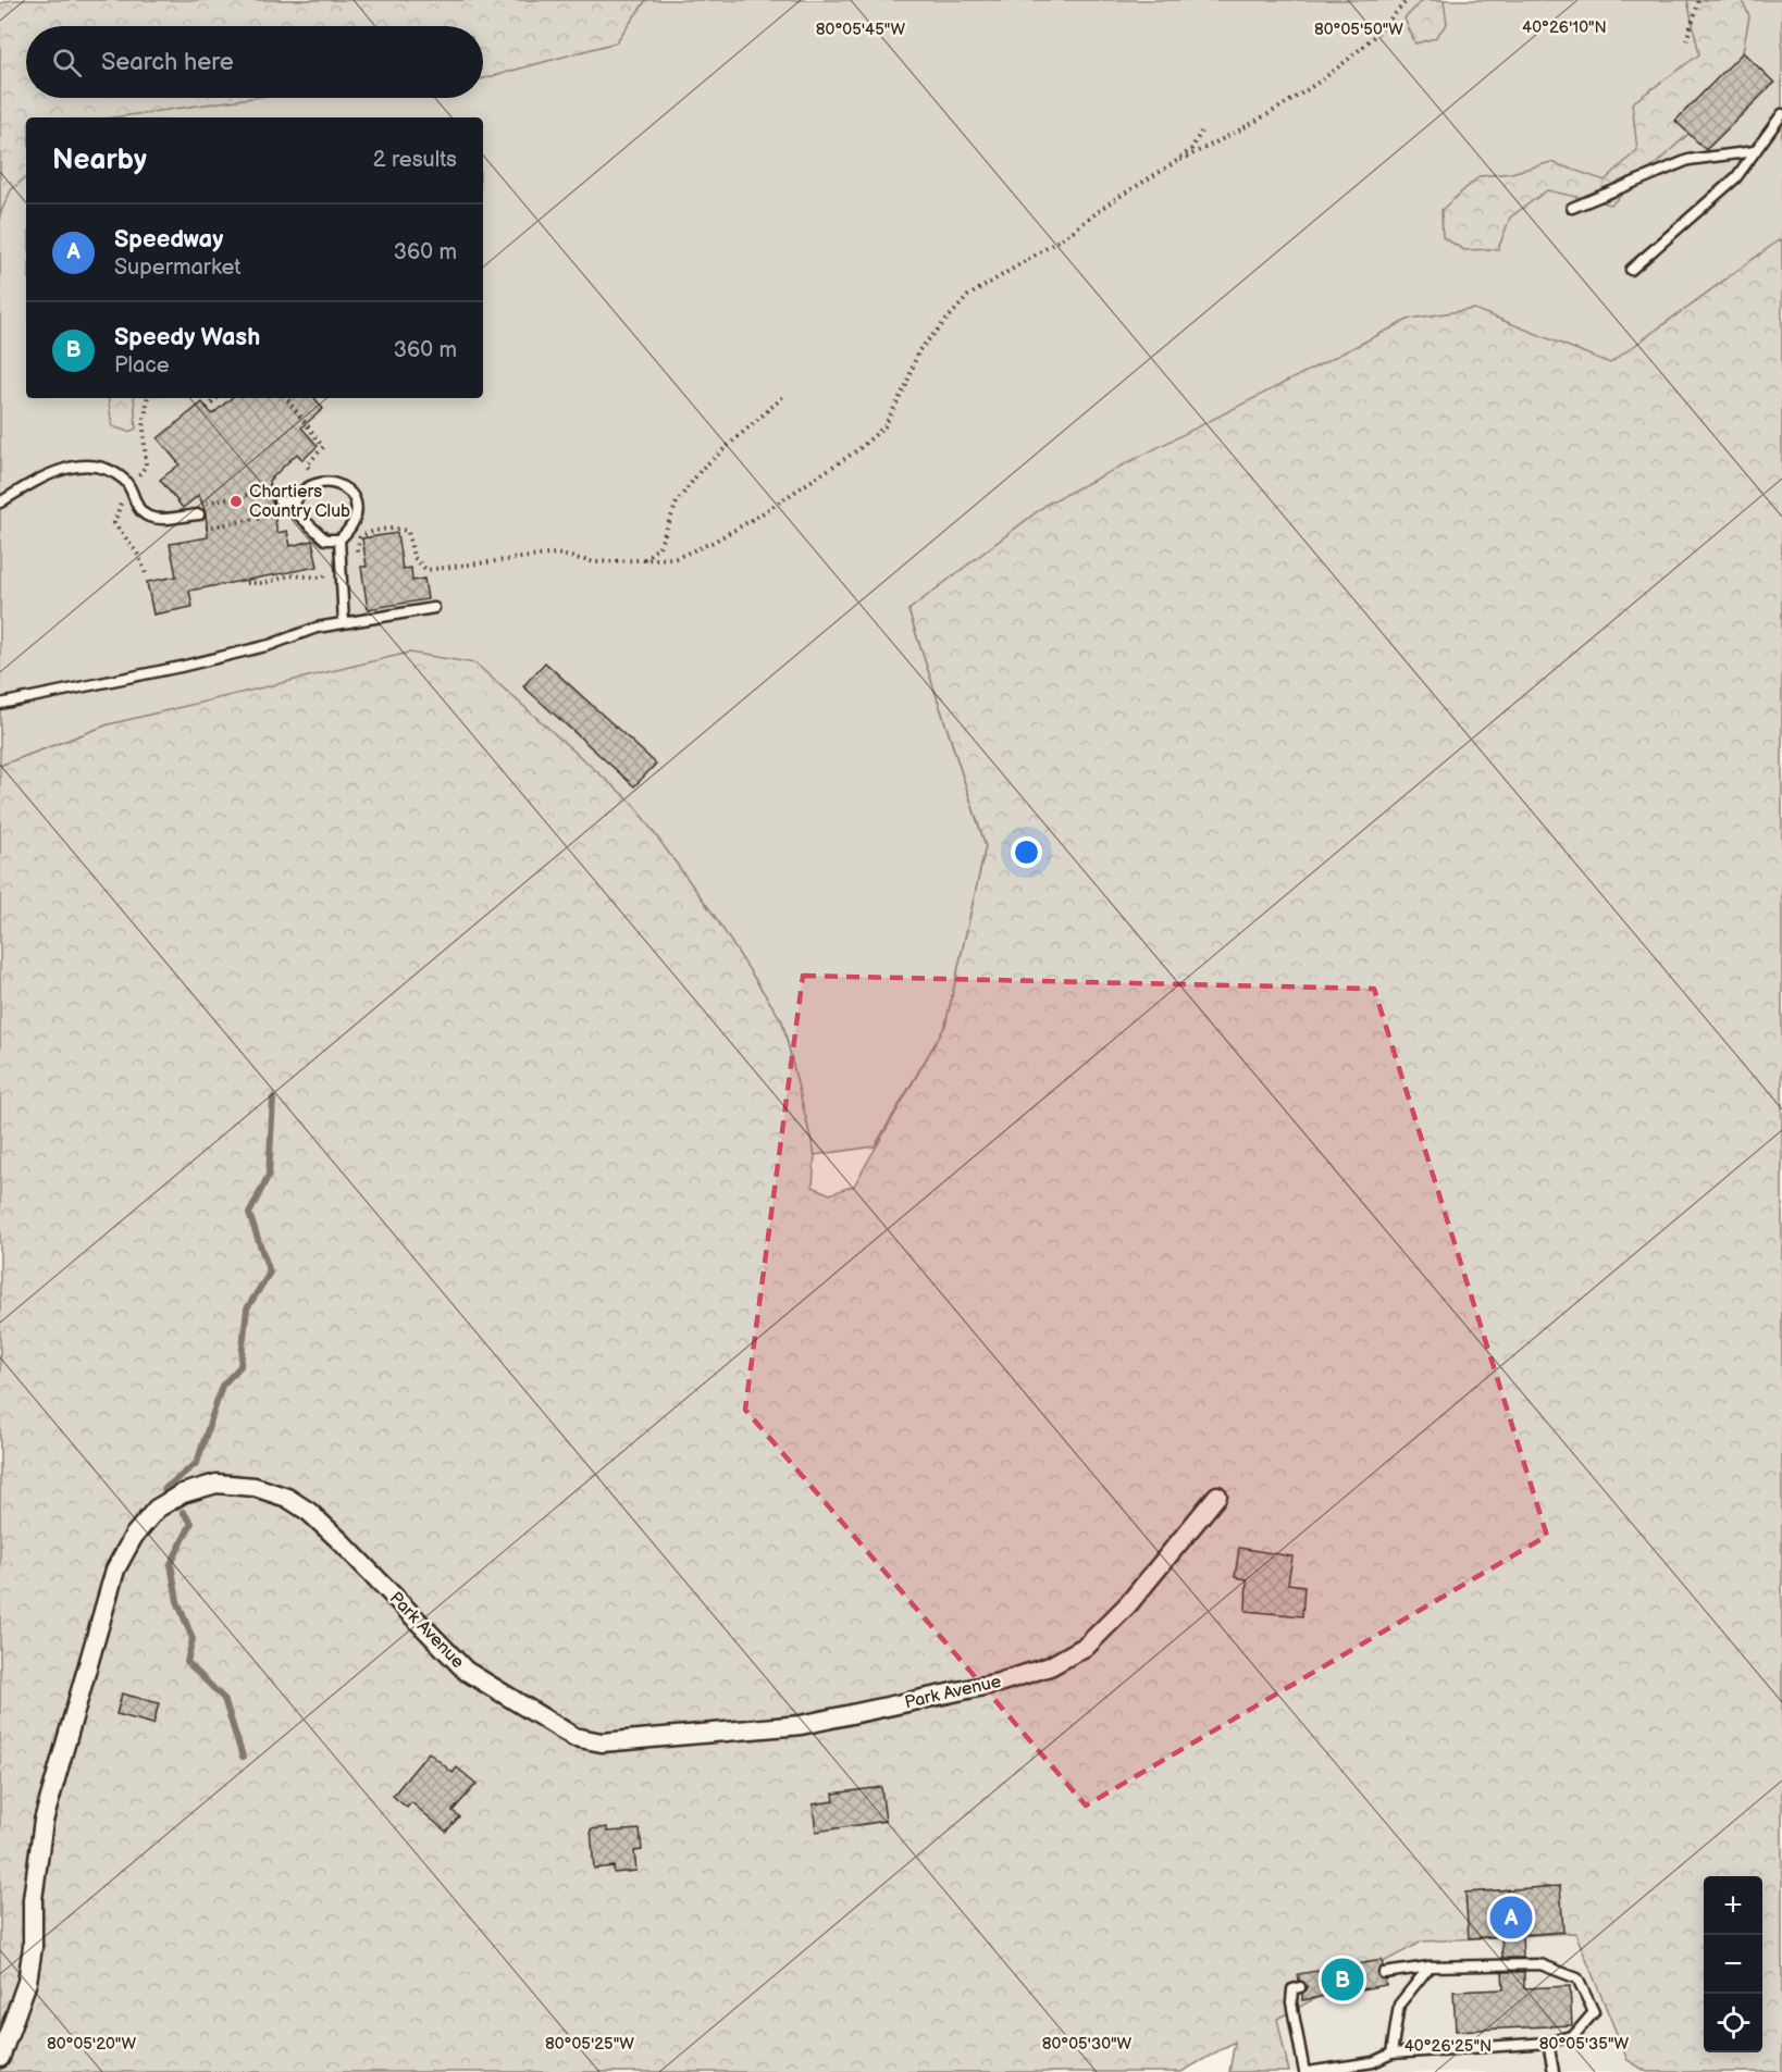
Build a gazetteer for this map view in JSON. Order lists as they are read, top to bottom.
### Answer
{
  "streets": {
    "street": ["Park Avenue"]
  },
  "places": ["Chartiers Country Club"],
  "page": {
    "search": "Search here",
    "heading": ["Nearby", "2 results"],
    "list": [
      {
        "mark": "A",
        "name": "Speedway",
        "note": "Supermarket",
        "value": "360 m"
      },
      {
        "mark": "B",
        "name": "Speedy Wash",
        "note": "Place",
        "value": "360 m"
      }
    ],
    "map_buttons": ["+", "−"],
    "pins": ["A", "B"]
  },
  "coordinates": [
    "40°26'10\"N",
    "80°05'45\"W",
    "80°05'50\"W",
    "80°05'20\"W",
    "80°05'25\"W",
    "80°05'30\"W",
    "80°05'35\"W",
    "40°26'25\"N"
  ]
}
